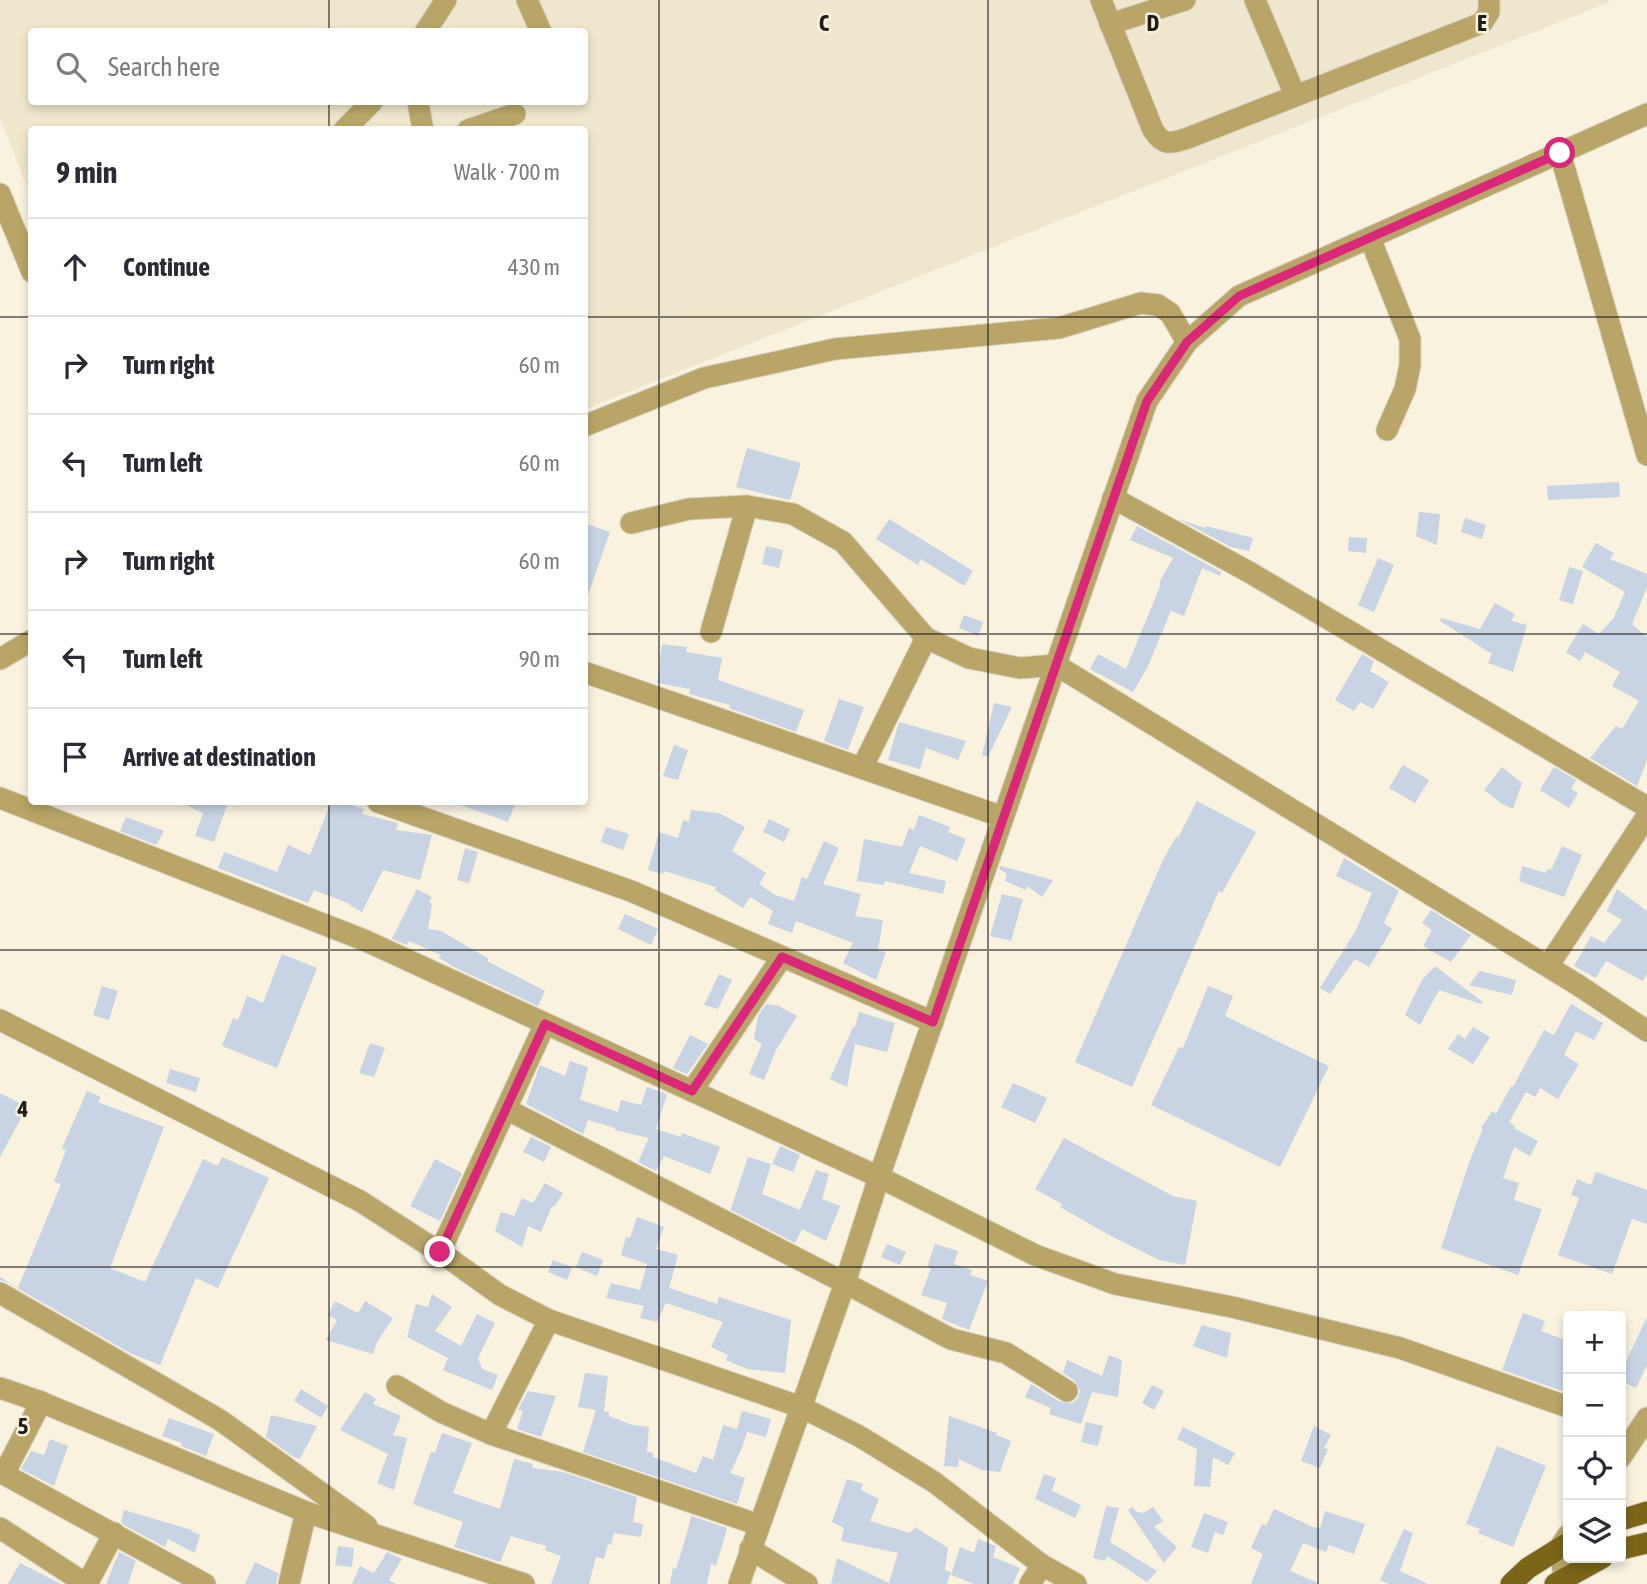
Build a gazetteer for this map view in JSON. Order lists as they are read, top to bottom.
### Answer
{
  "page": {
    "search": "Search here",
    "heading": ["9 min", "Walk · 700 m"],
    "list": [
      ["Continue", "430 m"],
      ["Turn right", "60 m"],
      ["Turn left", "60 m"],
      ["Turn right", "60 m"],
      ["Turn left", "90 m"],
      "Arrive at destination"
    ],
    "map_buttons": ["+", "−"]
  },
  "grid": {
    "columns": ["C", "D", "E"],
    "rows": ["4", "5"]
  }
}
